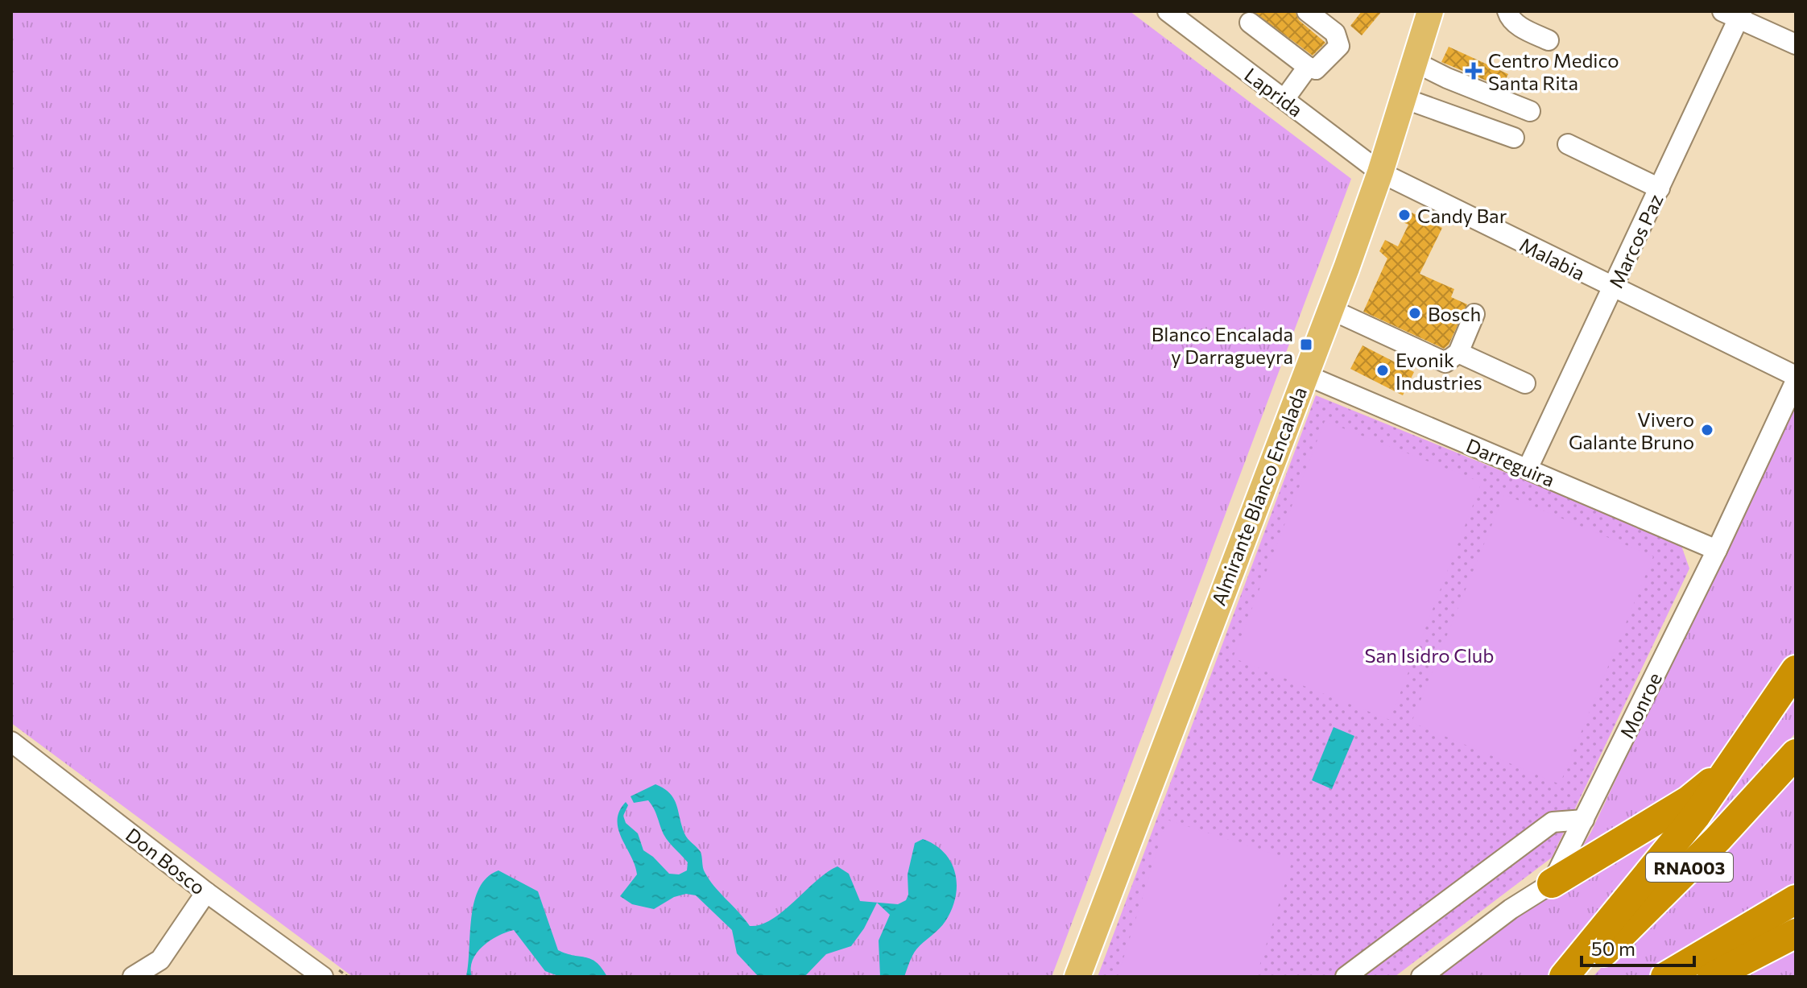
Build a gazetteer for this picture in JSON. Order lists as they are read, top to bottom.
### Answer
{
  "streets": {
    "highway": ["RNA003"],
    "main road": ["Almirante Blanco Encalada"],
    "street": [
      "Laprida",
      "Marcos Paz",
      "Malabia",
      "Darreguira",
      "Monroe",
      "Don Bosco"
    ]
  },
  "crossings": [
    ["Laprida", "Malabia"],
    ["Laprida", "Almirante Blanco Encalada"],
    ["Marcos Paz", "Malabia"],
    ["Marcos Paz", "Darreguira"],
    ["Malabia", "Almirante Blanco Encalada"],
    ["Malabia", "Monroe"],
    ["Darreguira", "Almirante Blanco Encalada"],
    ["Darreguira", "Monroe"]
  ],
  "parks": ["San Isidro Club"],
  "places": {
    "health": ["Centro Medico Santa Rita"],
    "other": [
      "Candy Bar",
      "Bosch",
      "Evonik Industries",
      "Vivero Galante Bruno"
    ],
    "transit": ["Blanco Encalada y Darragueyra"]
  },
  "scale_bar": "50 m"
}
